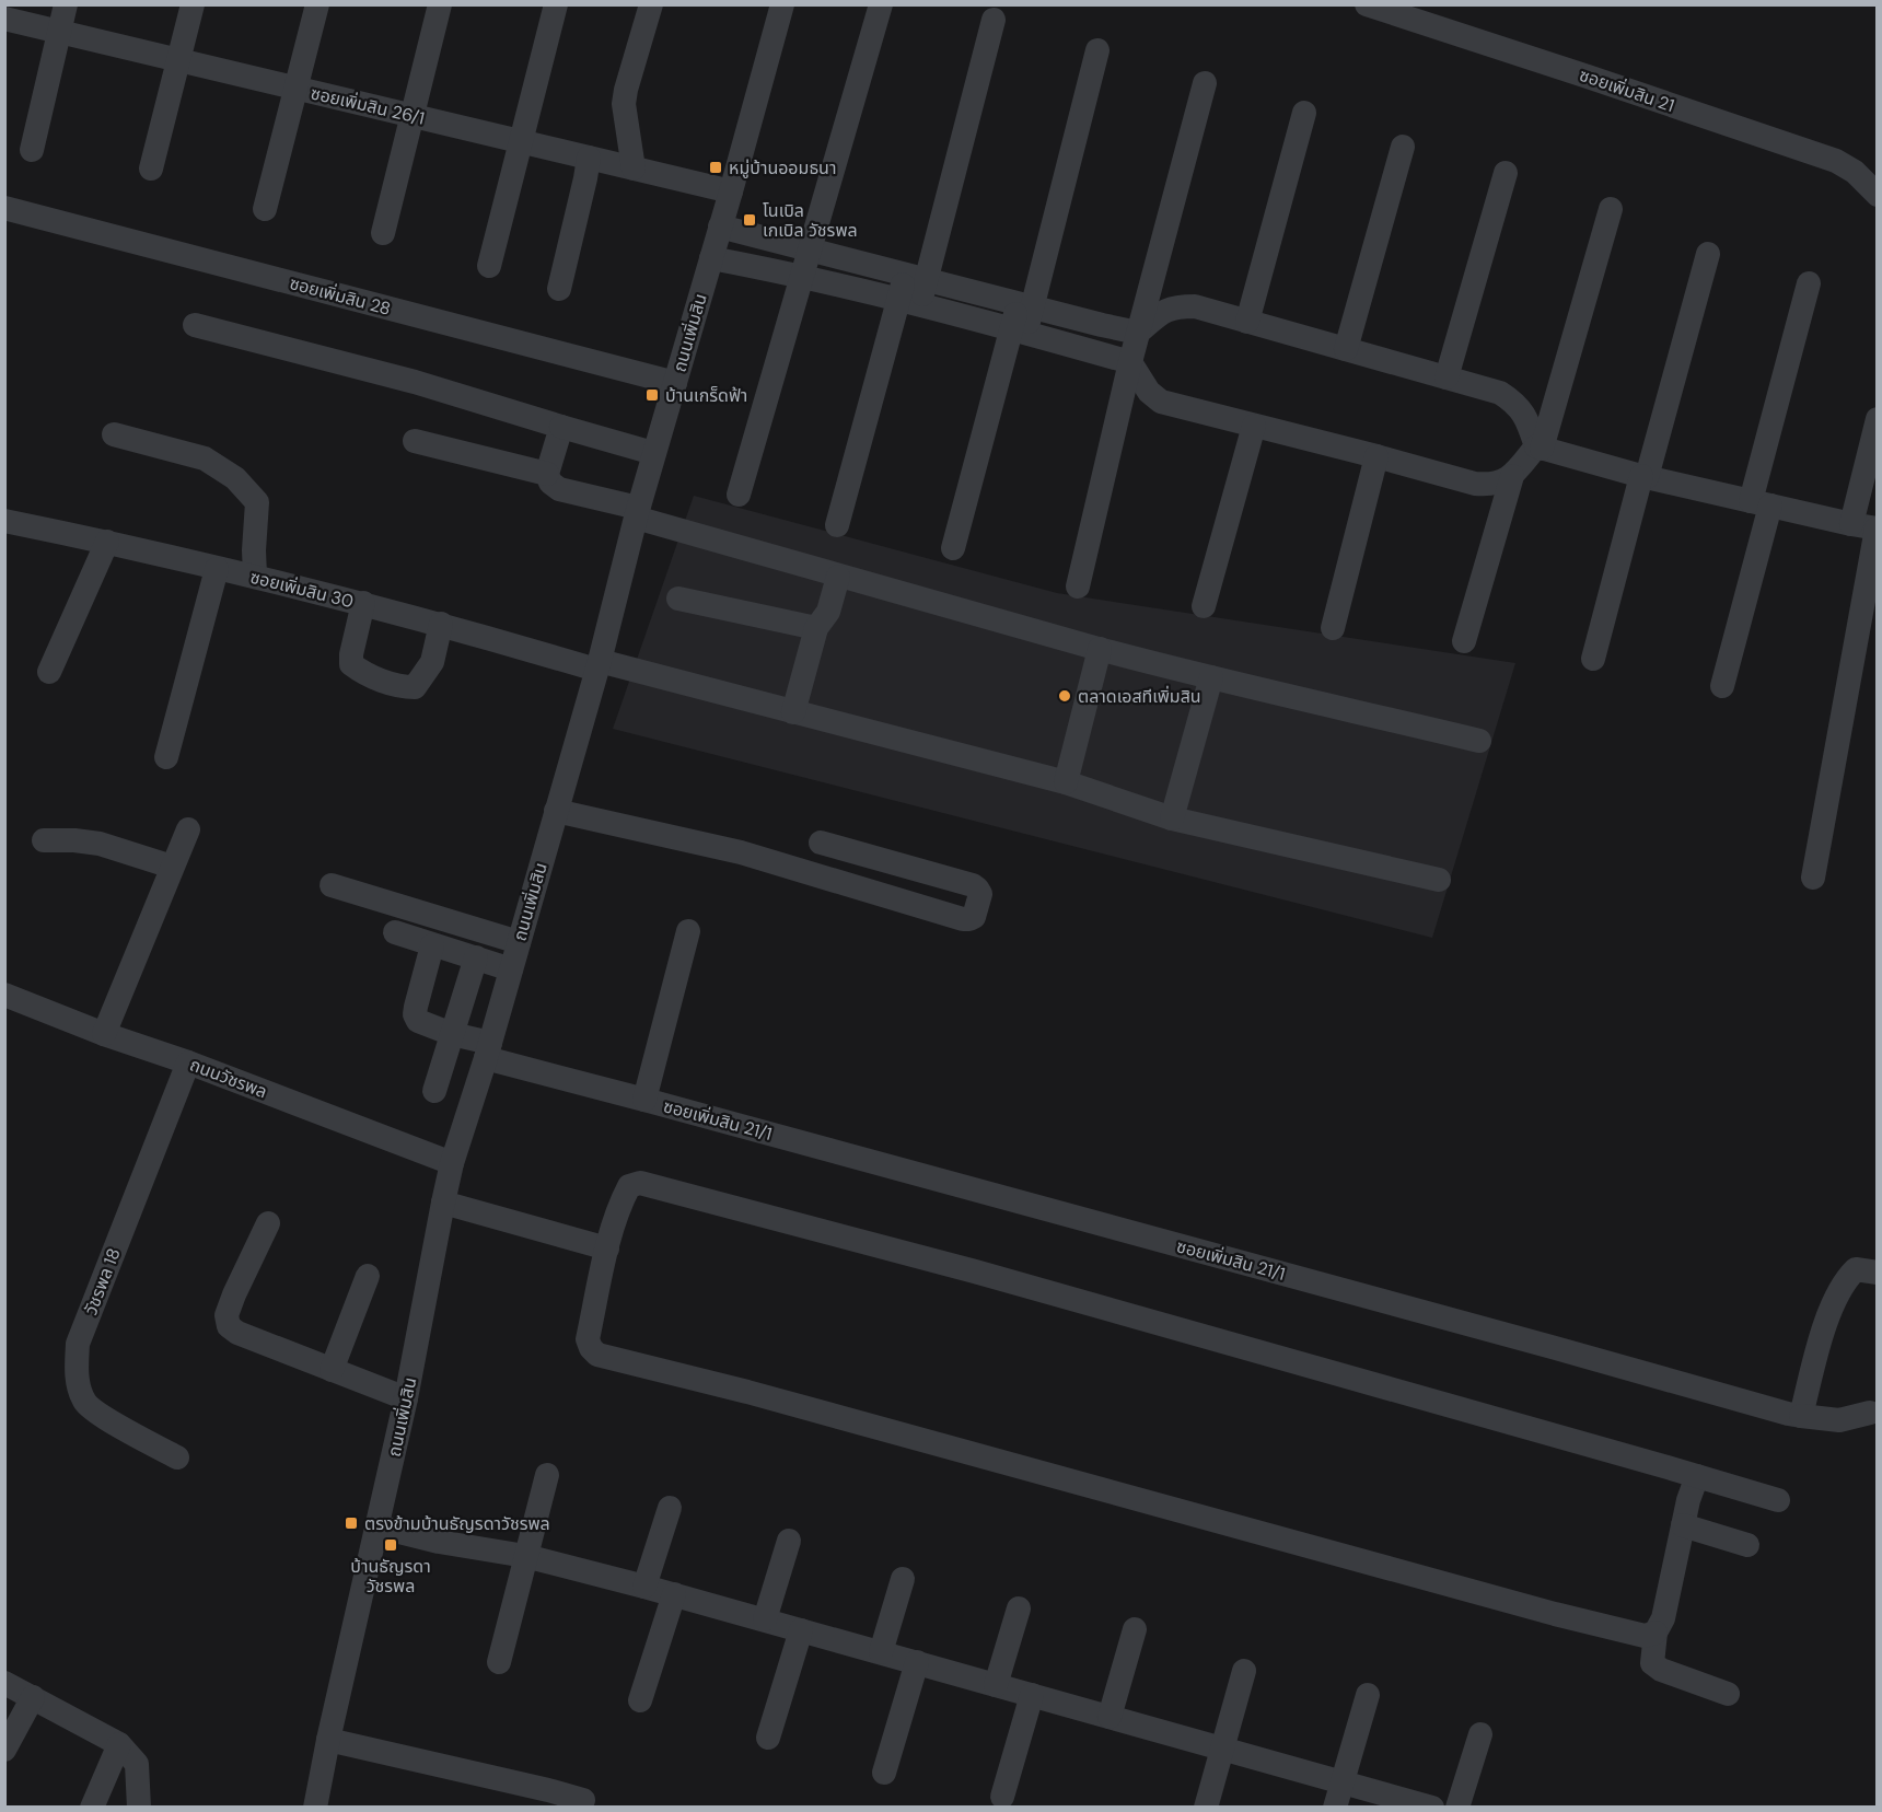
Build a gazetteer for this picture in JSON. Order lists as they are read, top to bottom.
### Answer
{
  "streets": {
    "street": [
      "ซอยเพิ่มสิน 21",
      "ซอยเพิ่มสิน 26/1",
      "ซอยเพิ่มสิน 28",
      "ถนนเพิ่มสิน",
      "ซอยเพิ่มสิน 30",
      "ถนนวัชรพล",
      "ซอยเพิ่มสิน 21/1",
      "วัชรพล 18"
    ]
  },
  "crossings": [
    ["ซอยเพิ่มสิน 26/1", "ถนนเพิ่มสิน"],
    ["ซอยเพิ่มสิน 28", "ถนนเพิ่มสิน"],
    ["ถนนเพิ่มสิน", "ซอยเพิ่มสิน 30"],
    ["ถนนเพิ่มสิน", "ถนนวัชรพล"],
    ["ถนนเพิ่มสิน", "ซอยเพิ่มสิน 21/1"],
    ["ถนนวัชรพล", "วัชรพล 18"]
  ],
  "places": {
    "transit": [
      "หมู่บ้านออมธนา",
      "โนเบิล เกเบิล วัชรพล",
      "บ้านเกร็ดฟ้า",
      "ตรงข้ามบ้านธัญรดาวัชรพล",
      "บ้านธัญรดา วัชรพล"
    ],
    "other": ["ตลาดเอสทีเพิ่มสิน"]
  }
}
